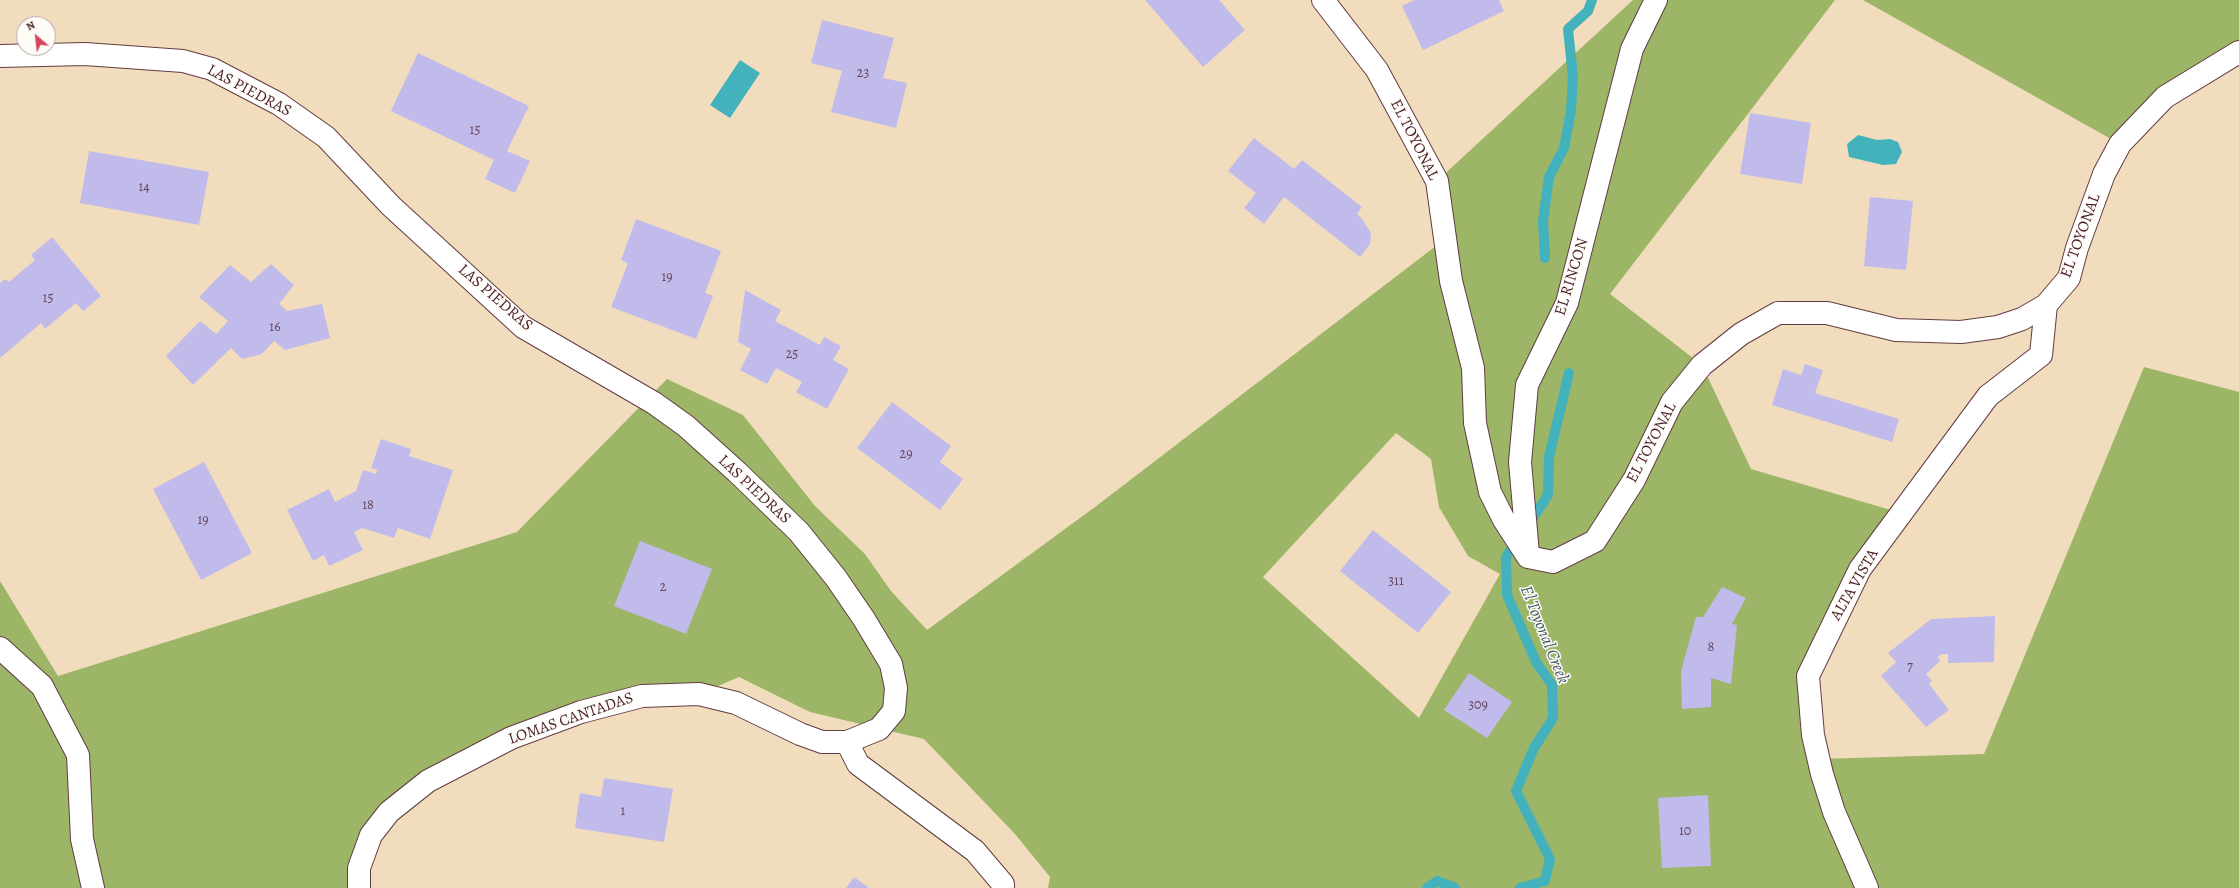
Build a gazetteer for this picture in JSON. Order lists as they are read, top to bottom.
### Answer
{
  "streets": {
    "street": [
      "LAS PIEDRAS",
      "EL TOYONAL",
      "EL RINCON",
      "ALTA VISTA",
      "LOMAS CANTADAS"
    ]
  },
  "crossings": [
    ["LAS PIEDRAS", "LOMAS CANTADAS"],
    ["EL TOYONAL", "EL RINCON"],
    ["EL TOYONAL", "ALTA VISTA"]
  ],
  "water": ["El Toyonal Creek"],
  "house_numbers": [
    "23",
    "15",
    "14",
    "19",
    "15",
    "16",
    "25",
    "29",
    "18",
    "19",
    "311",
    "2",
    "8",
    "7",
    "309",
    "1",
    "10"
  ],
  "north": "top left"
}
